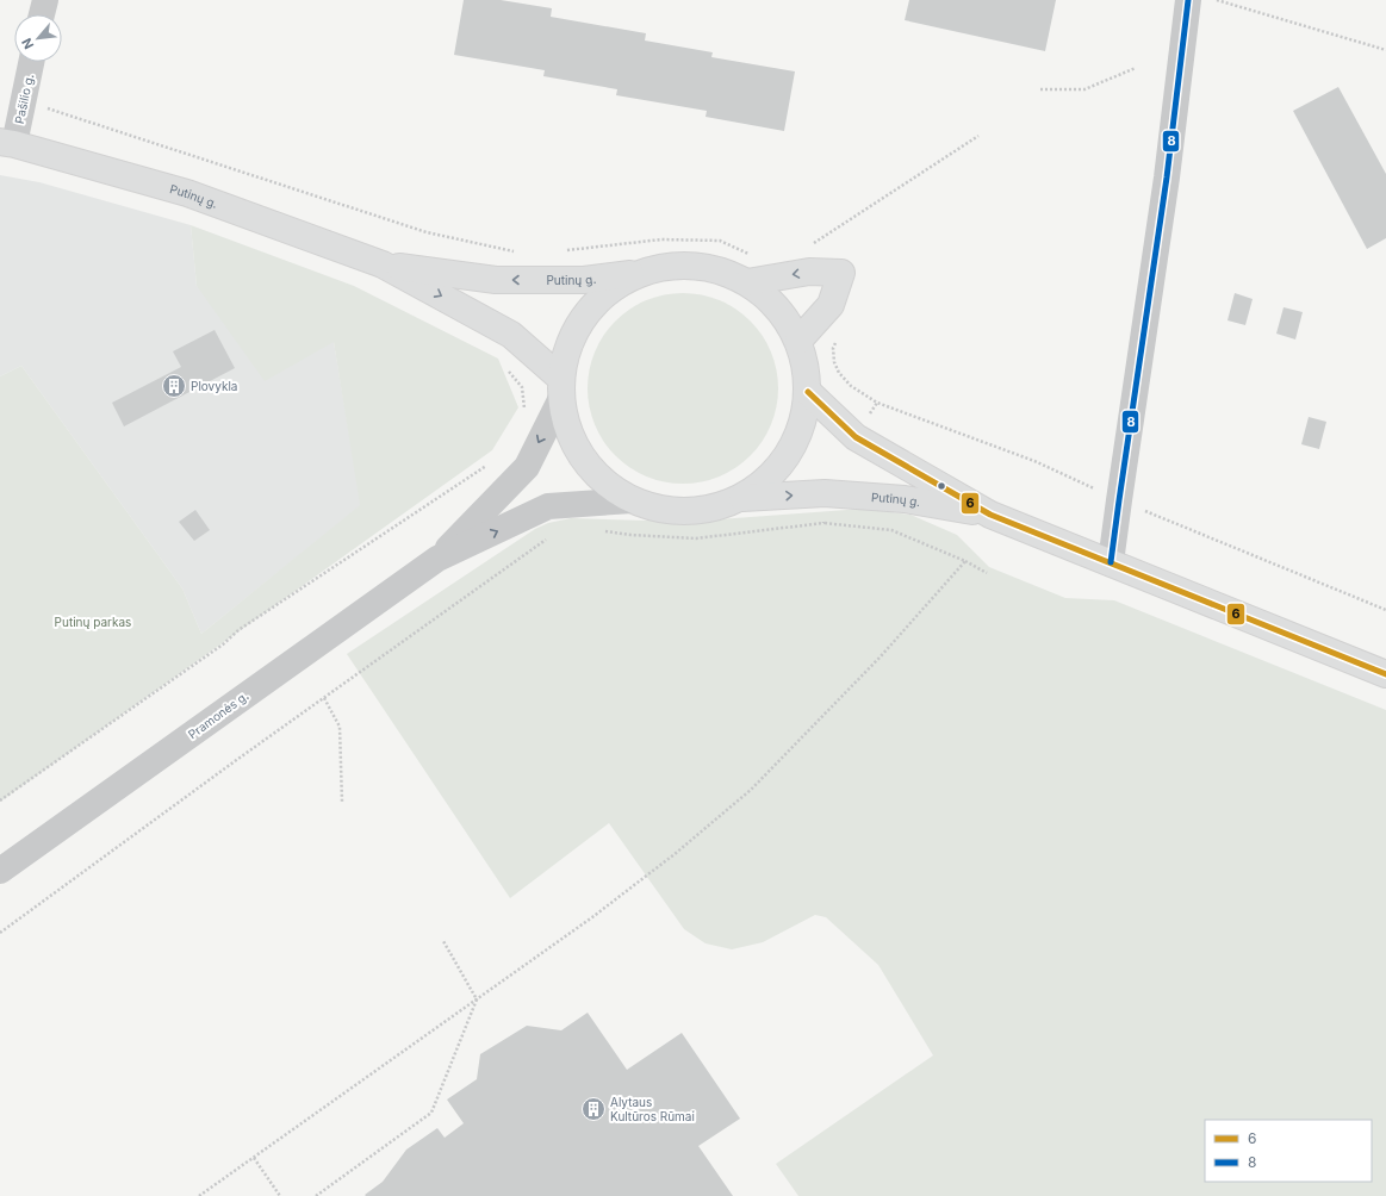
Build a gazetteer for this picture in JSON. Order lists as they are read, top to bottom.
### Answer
{
  "streets": {
    "main road": ["Putinų g."],
    "street": ["Pašilio g.", "Pramonės g."]
  },
  "crossings": [
    ["Pašilio g.", "Putinų g."]
  ],
  "parks": ["Putinų parkas"],
  "places": {
    "building": ["Plovykla", "Alytaus Kultūros Rūmai"]
  },
  "lines": ["transit line 8", "transit line 6"],
  "legend": ["6", "8"],
  "north": "bottom left"
}
